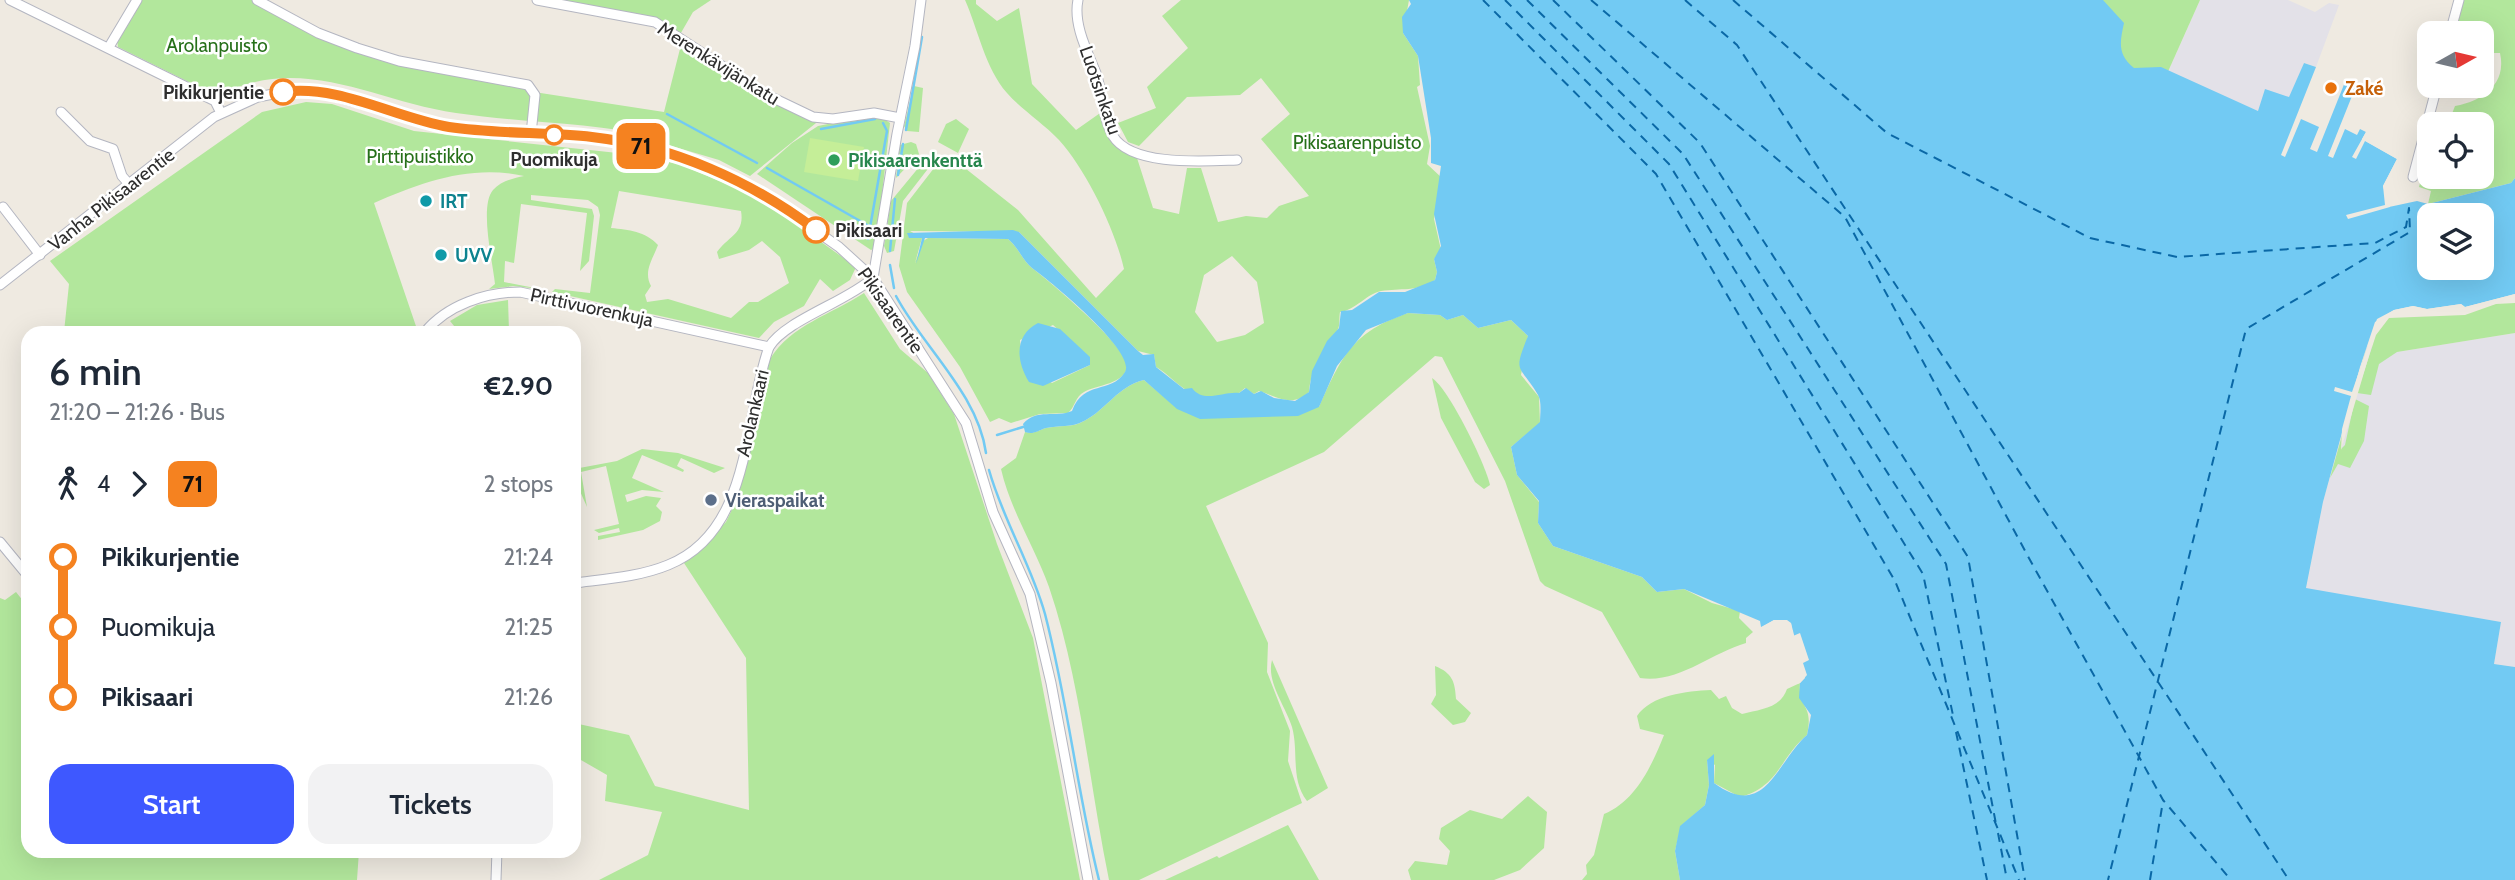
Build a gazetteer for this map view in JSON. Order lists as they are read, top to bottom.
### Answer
{
  "streets": {
    "street": [
      "Merenkävijänkatu",
      "Luotsinkatu",
      "Vanha Pikisaarentie",
      "Pirttivuorenkuja",
      "Pikisaarentie",
      "Arolankaari"
    ]
  },
  "crossings": [
    ["Vanha Pikisaarentie", "Pikisaarentie"],
    ["Pirttivuorenkuja", "Arolankaari"],
    ["Pikisaarentie", "Arolankaari"]
  ],
  "parks": ["Arolanpuisto", "Pikisaarenpuisto", "Pirttipuistikko"],
  "places": [
    "Zaké",
    "Pikikurjentie",
    "Puomikuja",
    "Pikisaarenkenttä",
    "IRT",
    "Pikisaari",
    "UVV",
    "Vieraspaikat"
  ],
  "lines": ["bus line 71"],
  "north": "right",
  "page": {
    "on_map": "71",
    "heading": ["6 min", "21:20 – 21:26 · Bus", "€2.90"],
    "legs": ["4", "71", "2 stops"],
    "list": [
      {
        "name": "Pikikurjentie",
        "value": "21:24"
      },
      {
        "name": "Puomikuja",
        "value": "21:25"
      },
      {
        "name": "Pikisaari",
        "value": "21:26"
      }
    ],
    "buttons": ["Start", "Tickets"]
  }
}
